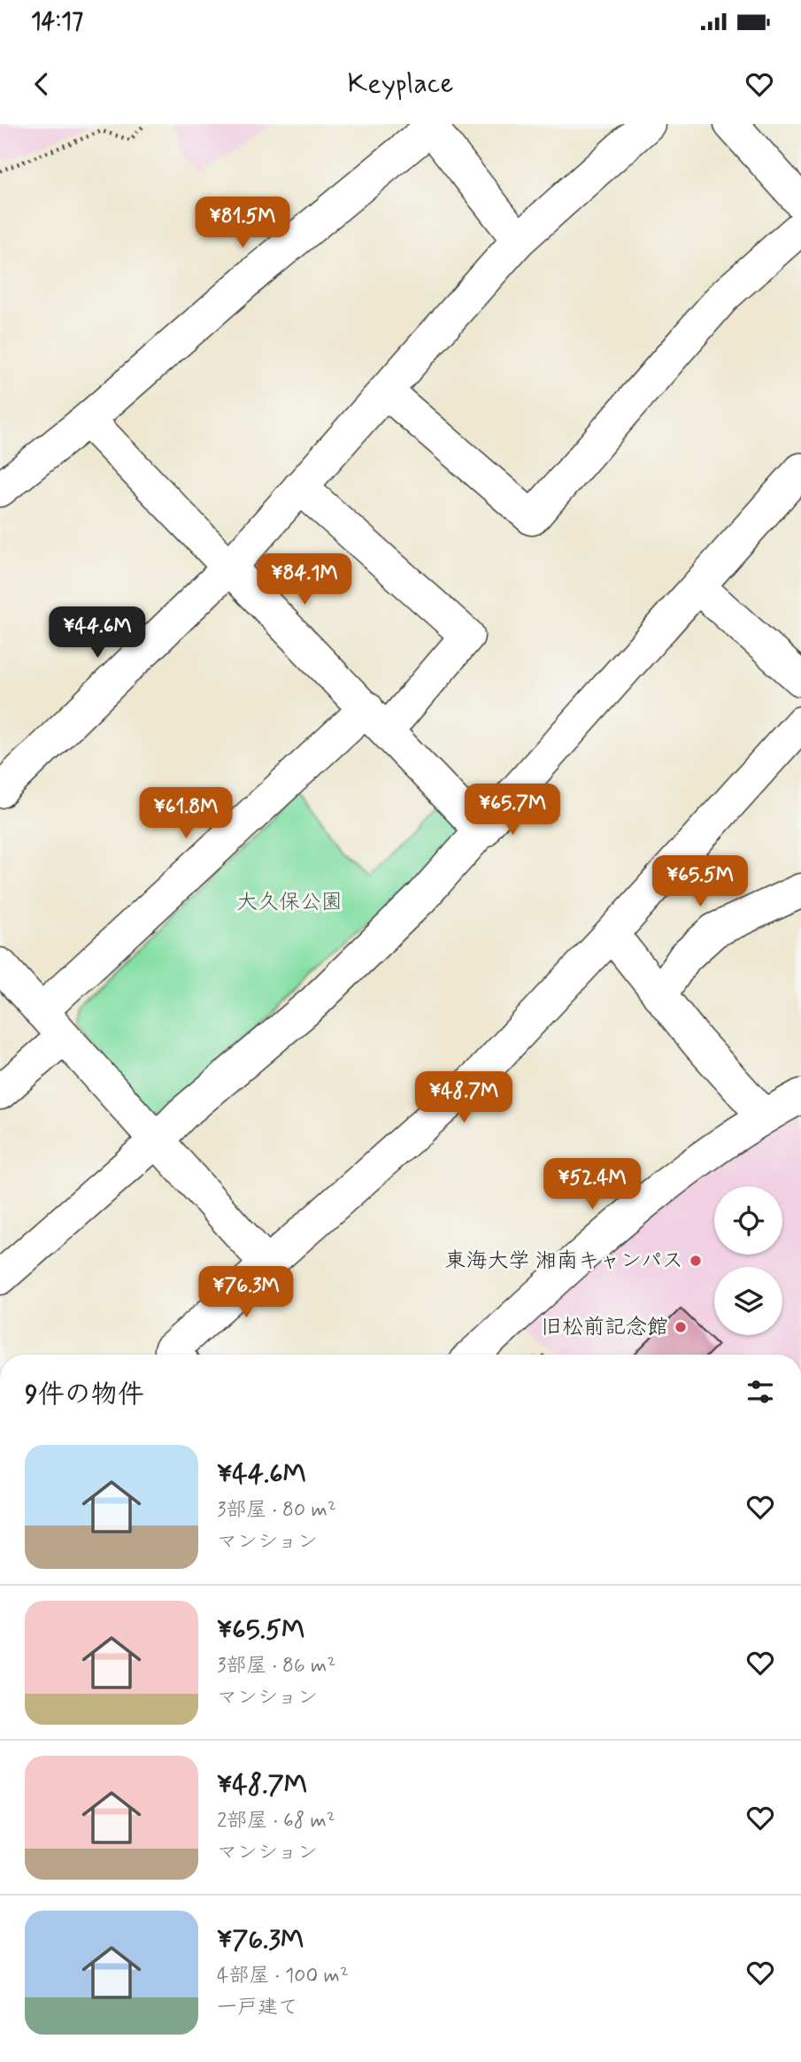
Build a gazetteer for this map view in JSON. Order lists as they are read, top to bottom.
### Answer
{
  "parks": ["大久保公園"],
  "places": ["東海大学 湘南キャンパス", "旧松前記念館"],
  "page": {
    "status": "14:17",
    "header": "Keyplace",
    "price": [
      "¥81.5M",
      "¥84.1M",
      "¥44.6M",
      "¥65.7M",
      "¥61.8M",
      "¥65.5M",
      "¥48.7M",
      "¥52.4M",
      "¥76.3M"
    ],
    "heading": "9件の物件",
    "list": [
      {
        "name": "¥44.6M",
        "note": "3部屋 · 80 m² · マンション"
      },
      {
        "name": "¥65.5M",
        "note": "3部屋 · 86 m² · マンション"
      },
      {
        "name": "¥48.7M",
        "note": "2部屋 · 68 m² · マンション"
      },
      {
        "name": "¥76.3M",
        "note": "4部屋 · 100 m² · 一戸建て"
      }
    ]
  }
}
